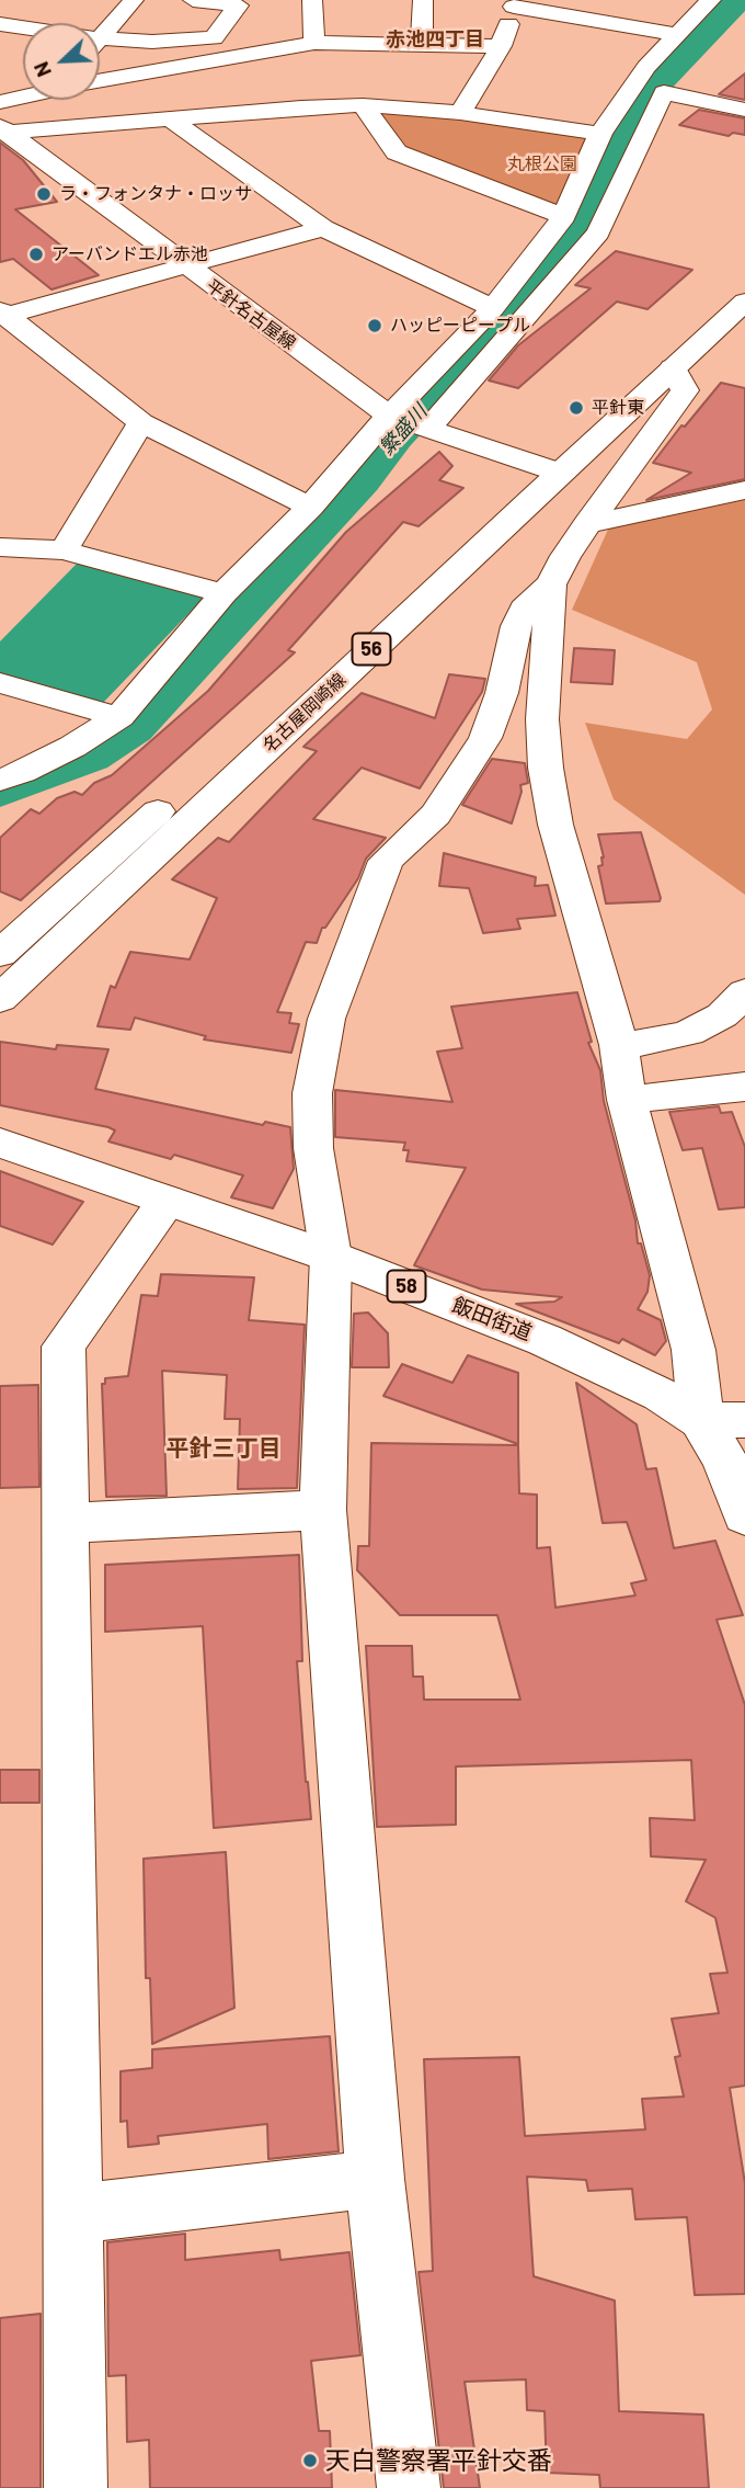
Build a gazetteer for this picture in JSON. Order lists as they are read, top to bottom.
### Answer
{
  "streets": {
    "street": [
      "平針名古屋線",
      "56",
      "名古屋岡崎線",
      "58",
      "飯田街道"
    ]
  },
  "crossings": [
    ["平針名古屋線", "名古屋岡崎線"]
  ],
  "districts": ["赤池四丁目", "平針三丁目"],
  "water": ["繁盛川"],
  "parks": ["丸根公園"],
  "places": [
    "ラ・フォンタナ・ロッサ",
    "アーバンドエル赤池",
    "ハッピーピープル",
    "平針東",
    "天白警察署平針交番"
  ],
  "north": "bottom left"
}
